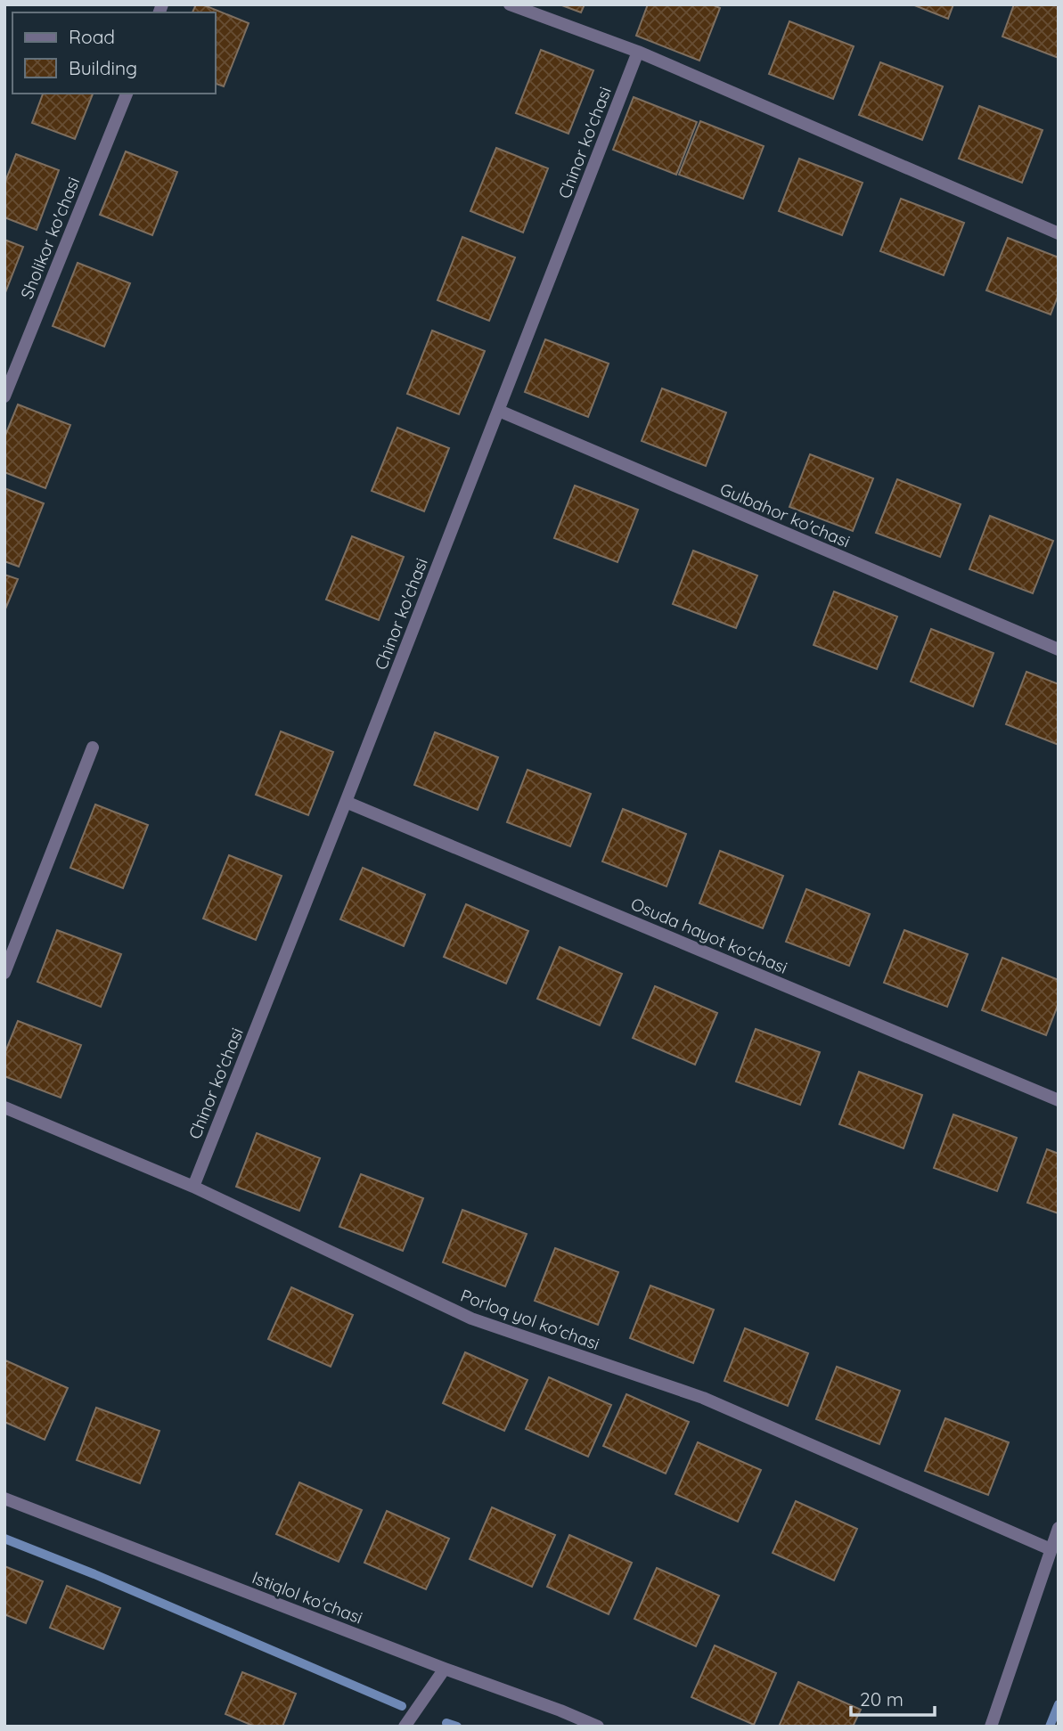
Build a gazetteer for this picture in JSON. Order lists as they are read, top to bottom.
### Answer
{
  "streets": {
    "street": [
      "Chinor ko'chasi",
      "Sholikor ko'chasi",
      "Gulbahor ko'chasi",
      "Osuda hayot ko'chasi",
      "Porloq yol ko'chasi",
      "Istiqlol ko'chasi"
    ]
  },
  "crossings": [
    ["Chinor ko'chasi", "Gulbahor ko'chasi"],
    ["Chinor ko'chasi", "Osuda hayot ko'chasi"],
    ["Chinor ko'chasi", "Porloq yol ko'chasi"]
  ],
  "legend": ["Road", "Building"],
  "scale_bar": "20 m"
}
